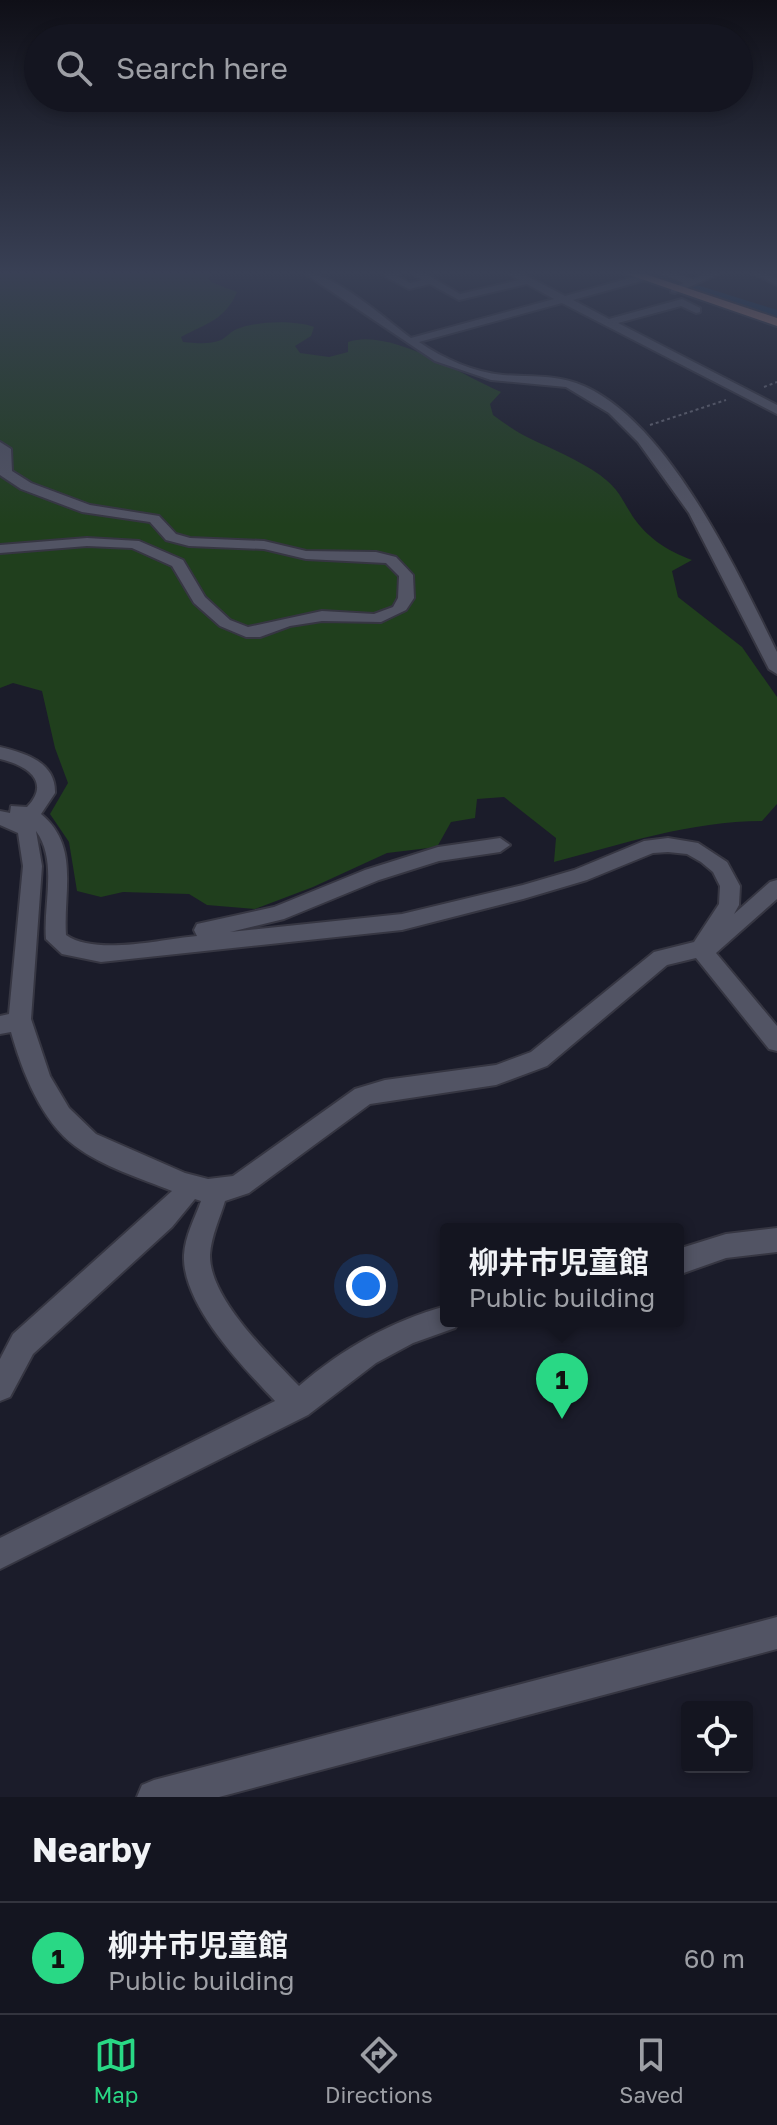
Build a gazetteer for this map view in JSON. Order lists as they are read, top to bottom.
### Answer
{
  "page": {
    "search": "Search here",
    "popup": ["柳井市児童館", "Public building"],
    "pins": "1",
    "heading": "Nearby",
    "list": [
      {
        "mark": "1",
        "name": "柳井市児童館",
        "note": "Public building",
        "value": "60 m"
      }
    ],
    "nav": ["Map", "Directions", "Saved"]
  }
}
